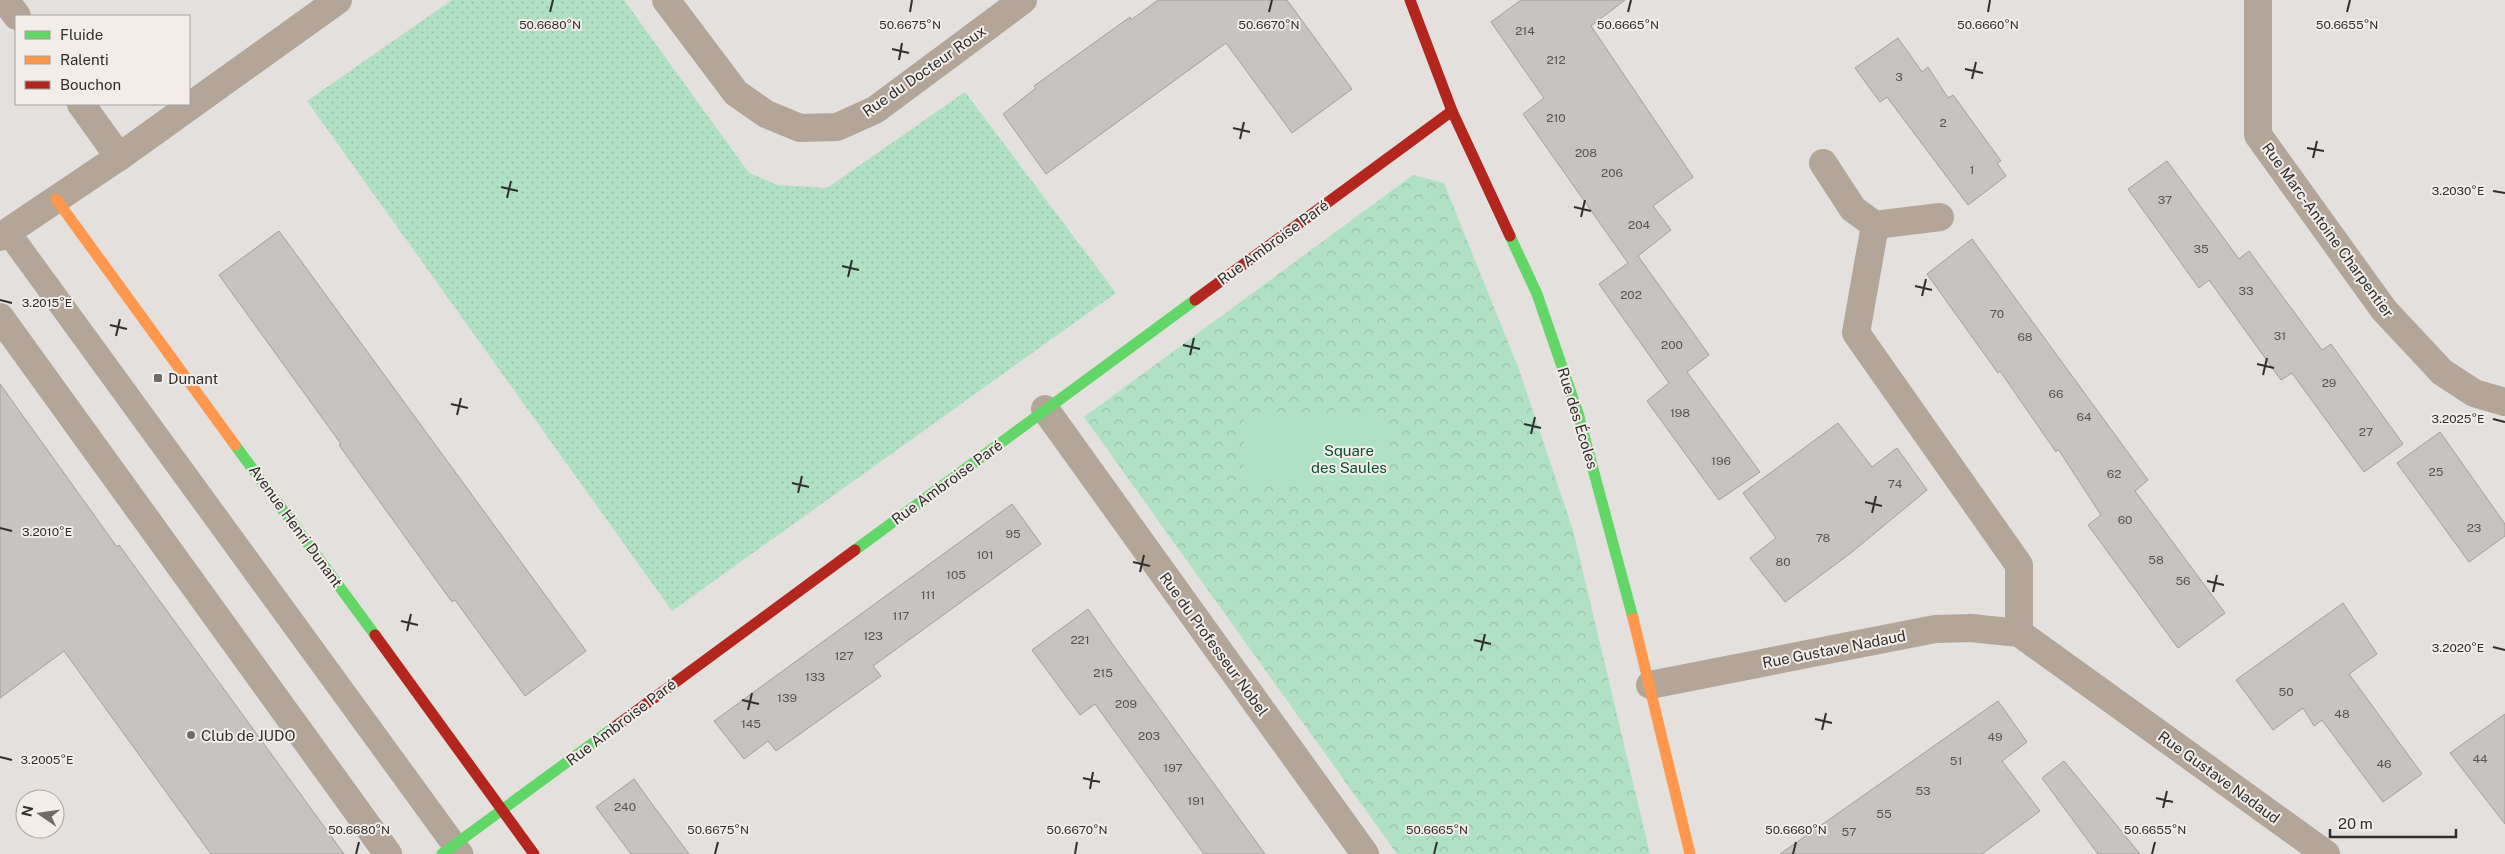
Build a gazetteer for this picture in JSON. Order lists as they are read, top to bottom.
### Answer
{
  "streets": {
    "street": [
      "Rue du Docteur Roux",
      "Rue Marc-Antoine Charpentier",
      "Rue Ambroise Paré",
      "Rue des Écoles",
      "Avenue Henri Dunant",
      "Rue du Professeur Nobel",
      "Rue Gustave Nadaud"
    ]
  },
  "crossings": [
    ["Rue Ambroise Paré", "Rue des Écoles"],
    ["Rue Ambroise Paré", "Avenue Henri Dunant"],
    ["Rue Ambroise Paré", "Rue du Professeur Nobel"],
    ["Rue des Écoles", "Rue Gustave Nadaud"]
  ],
  "parks": ["Square des Saules"],
  "places": {
    "transit": ["Dunant"],
    "other": ["Club de JUDO"]
  },
  "house_numbers": [
    "214",
    "212",
    "3",
    "210",
    "2",
    "208",
    "1",
    "206",
    "37",
    "204",
    "35",
    "33",
    "202",
    "70",
    "31",
    "68",
    "200",
    "29",
    "66",
    "198",
    "64",
    "27",
    "196",
    "25",
    "62",
    "74",
    "60",
    "23",
    "95",
    "78",
    "101",
    "58",
    "80",
    "105",
    "56",
    "111",
    "117",
    "123",
    "221",
    "127",
    "215",
    "133",
    "50",
    "139",
    "209",
    "48",
    "145",
    "203",
    "49",
    "44",
    "51",
    "46",
    "197",
    "53",
    "191",
    "240",
    "55",
    "57"
  ],
  "legend": ["Fluide", "Ralenti", "Bouchon"],
  "scale_bar": "20 m",
  "north": "left",
  "coordinates": [
    "50.6680°N",
    "50.6675°N",
    "50.6670°N",
    "50.6665°N",
    "50.6660°N",
    "50.6655°N",
    "3.2030°E",
    "3.2015°E",
    "3.2025°E",
    "3.2010°E",
    "3.2020°E",
    "3.2005°E"
  ]
}
